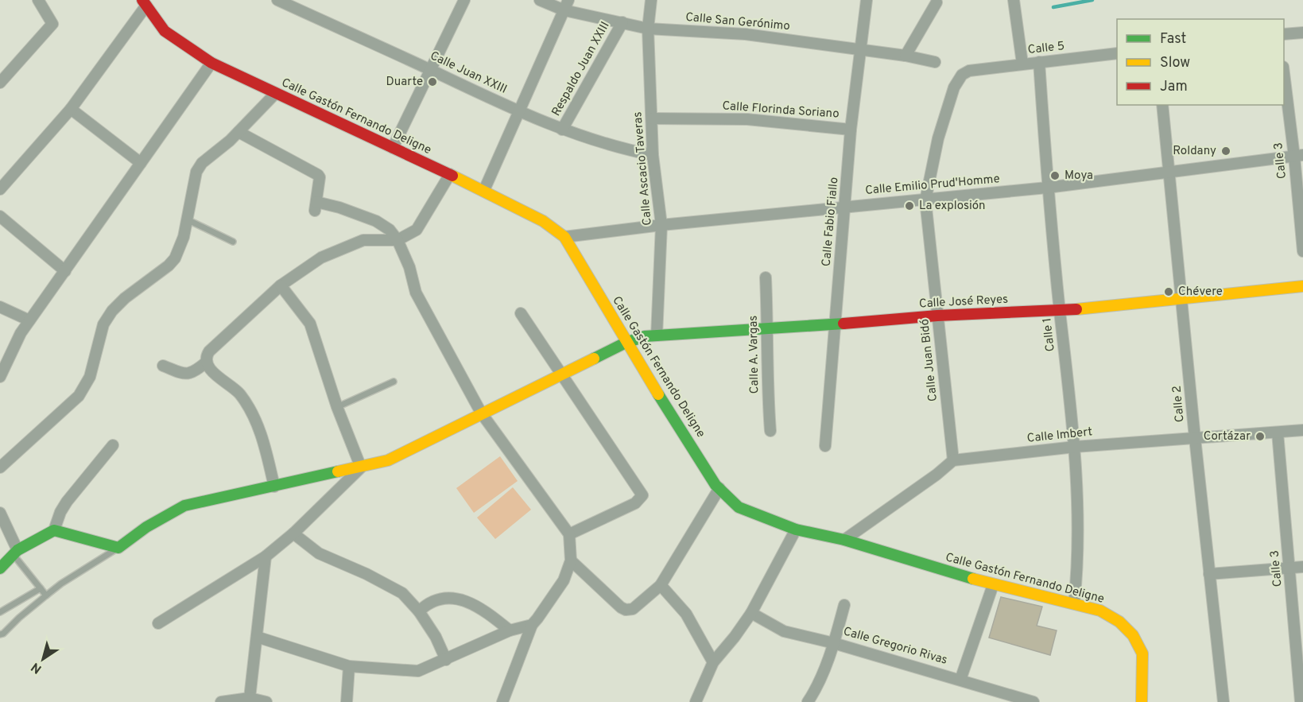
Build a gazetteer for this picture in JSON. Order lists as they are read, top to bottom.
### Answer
{
  "streets": {
    "street": [
      "Calle San Gerónimo",
      "Calle 5",
      "Respaldo Juan XXIII",
      "Calle Juan XXIII",
      "Calle Florinda Soriano",
      "Calle Gastón Fernando Deligne",
      "Calle 3",
      "Calle Ascacio Taveras",
      "Calle Emilio Prud'Homme",
      "Calle Fabio Fiallo",
      "Calle José Reyes",
      "Calle 1",
      "Calle A. Vargas",
      "Calle Juan Bidó",
      "Calle 2",
      "Calle Imbert",
      "Calle Gregorio Rivas"
    ]
  },
  "crossings": [
    ["Calle San Gerónimo", "Respaldo Juan XXIII"],
    ["Calle San Gerónimo", "Calle Ascacio Taveras"],
    ["Calle San Gerónimo", "Calle Fabio Fiallo"],
    ["Calle 5", "Calle 1"],
    ["Calle 5", "Calle Juan Bidó"],
    ["Respaldo Juan XXIII", "Calle Juan XXIII"],
    ["Calle Juan XXIII", "Calle Ascacio Taveras"],
    ["Calle Florinda Soriano", "Calle Ascacio Taveras"],
    ["Calle Florinda Soriano", "Calle Fabio Fiallo"],
    ["Calle Gastón Fernando Deligne", "Calle Emilio Prud'Homme"],
    ["Calle Gastón Fernando Deligne", "Calle José Reyes"],
    ["Calle Gastón Fernando Deligne", "Calle 1"],
    ["Calle 3", "Calle Emilio Prud'Homme"],
    ["Calle 3", "Calle Imbert"],
    ["Calle Ascacio Taveras", "Calle Emilio Prud'Homme"],
    ["Calle Ascacio Taveras", "Calle José Reyes"],
    ["Calle Emilio Prud'Homme", "Calle Fabio Fiallo"],
    ["Calle Emilio Prud'Homme", "Calle 1"],
    ["Calle Emilio Prud'Homme", "Calle Juan Bidó"],
    ["Calle Emilio Prud'Homme", "Calle 2"],
    ["Calle Fabio Fiallo", "Calle José Reyes"],
    ["Calle José Reyes", "Calle 1"],
    ["Calle José Reyes", "Calle A. Vargas"],
    ["Calle José Reyes", "Calle Juan Bidó"],
    ["Calle José Reyes", "Calle 2"],
    ["Calle 1", "Calle Imbert"],
    ["Calle Juan Bidó", "Calle Imbert"],
    ["Calle 2", "Calle Imbert"]
  ],
  "places": [
    "Duarte",
    "Roldany",
    "Moya",
    "La explosión",
    "Chévere",
    "Cortázar"
  ],
  "legend": ["Fast", "Slow", "Jam"],
  "north": "bottom left"
}
